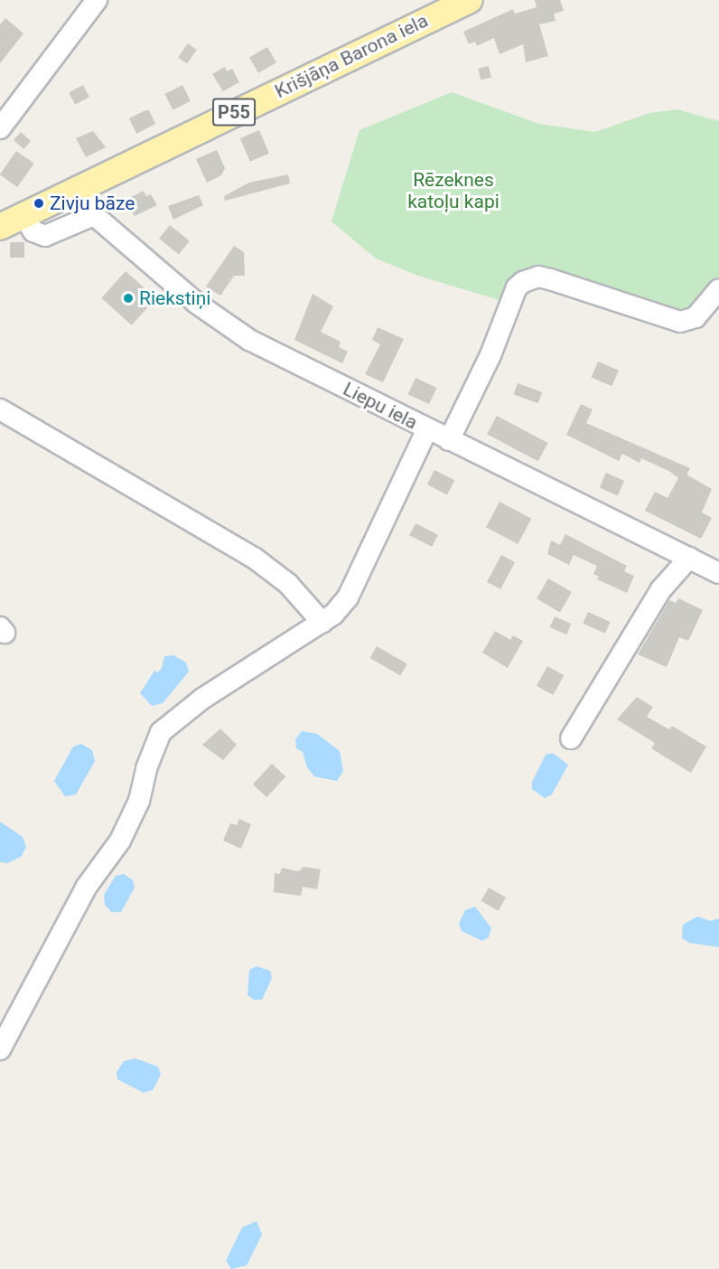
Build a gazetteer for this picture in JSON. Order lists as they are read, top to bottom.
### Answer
{
  "streets": {
    "main road": ["Krišjāņa Barona iela", "P55"],
    "street": ["Liepu iela"]
  },
  "crossings": [
    ["Krišjāņa Barona iela", "Liepu iela"]
  ],
  "parks": ["Rēzeknes katoļu kapi"],
  "places": ["Zivju bāze", "Riekstiņi"]
}
